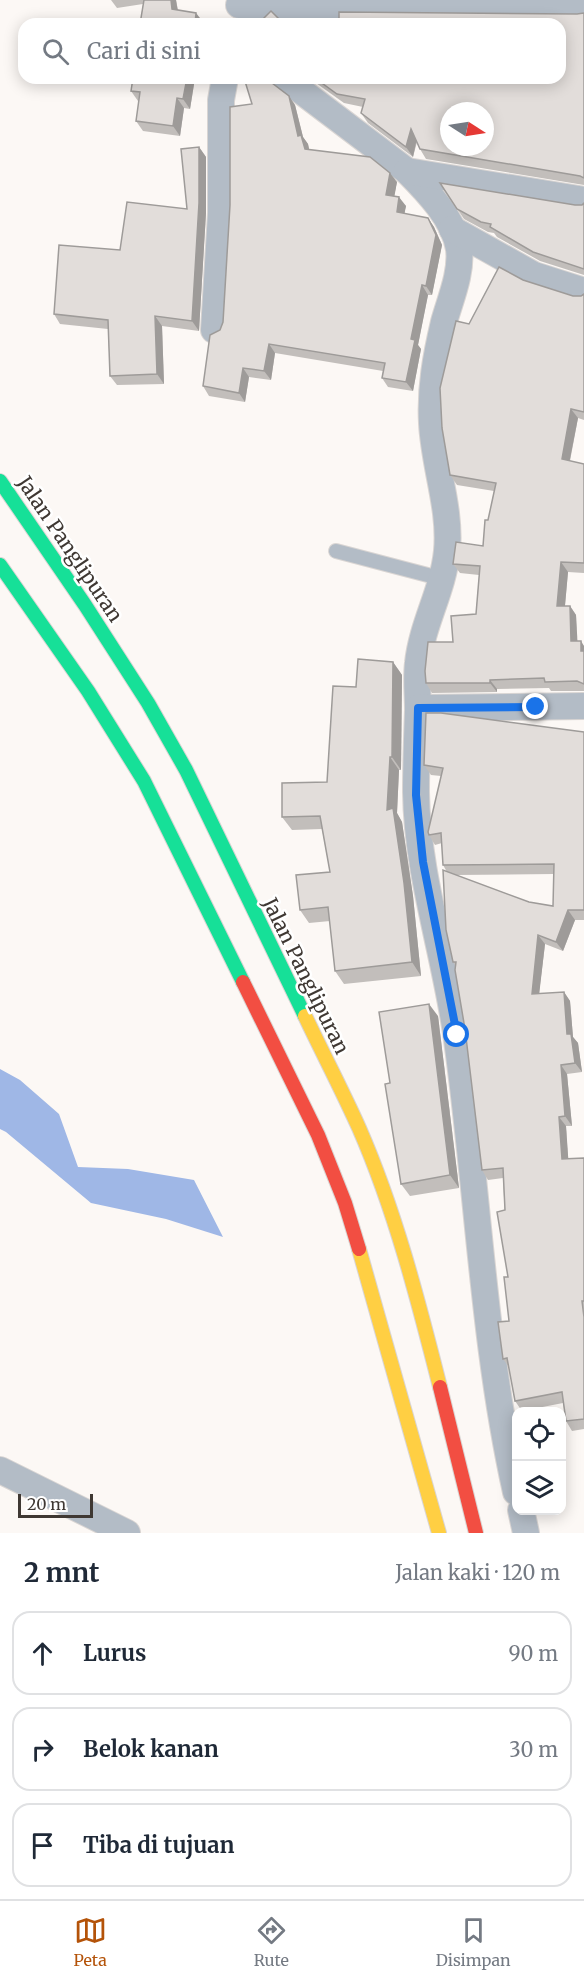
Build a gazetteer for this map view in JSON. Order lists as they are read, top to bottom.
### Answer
{
  "streets": {
    "main road": ["Jalan Panglipuran"]
  },
  "scale_bar": "20 m",
  "north": "right",
  "page": {
    "search": "Cari di sini",
    "scale": "20 m",
    "heading": ["2 mnt", "Jalan kaki · 120 m"],
    "list": [
      ["Lurus", "90 m"],
      ["Belok kanan", "30 m"],
      "Tiba di tujuan"
    ],
    "nav": ["Peta", "Rute", "Disimpan"]
  }
}
